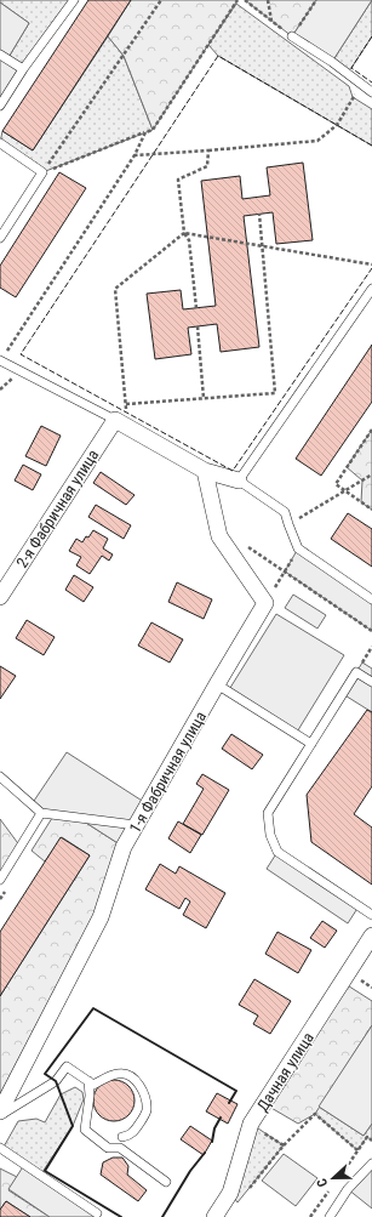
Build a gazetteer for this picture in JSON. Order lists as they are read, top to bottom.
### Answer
{
  "streets": {
    "street": ["2-я Фабричная улица", "1-я Фабричная улица", "Дачная улица"]
  },
  "north": "left"
}
